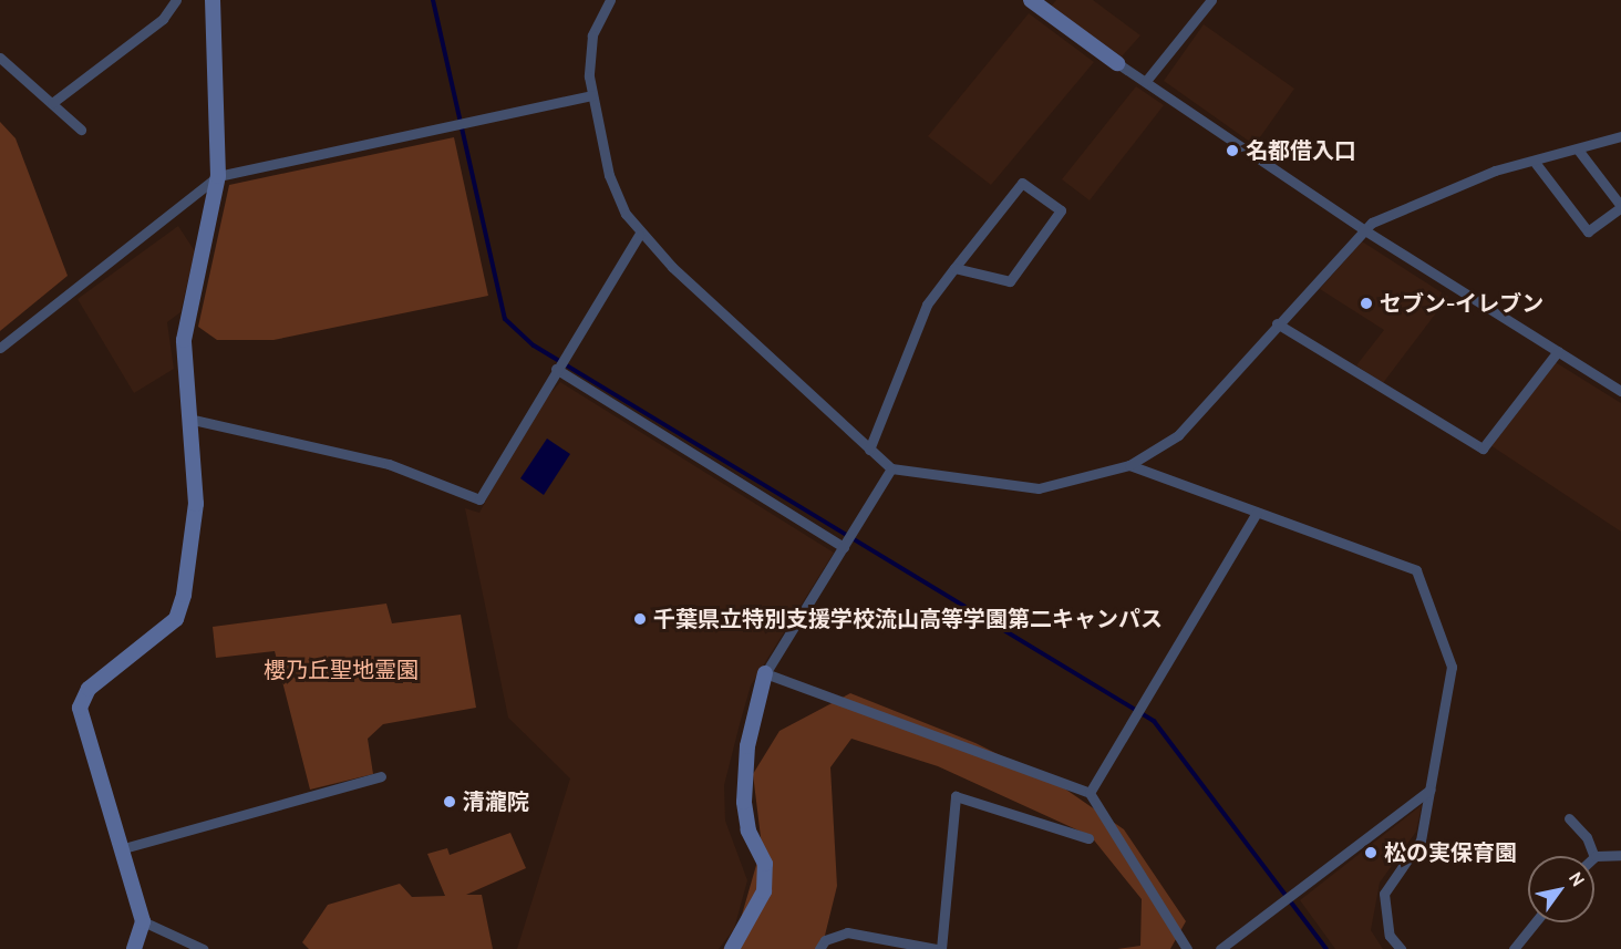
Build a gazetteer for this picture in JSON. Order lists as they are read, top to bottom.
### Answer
{
  "parks": ["櫻乃丘聖地霊園"],
  "places": [
    "名都借入口",
    "セブン-イレブン",
    "千葉県立特別支援学校流山高等学園第二キャンパス",
    "清瀧院",
    "松の実保育園"
  ],
  "north": "top right"
}
